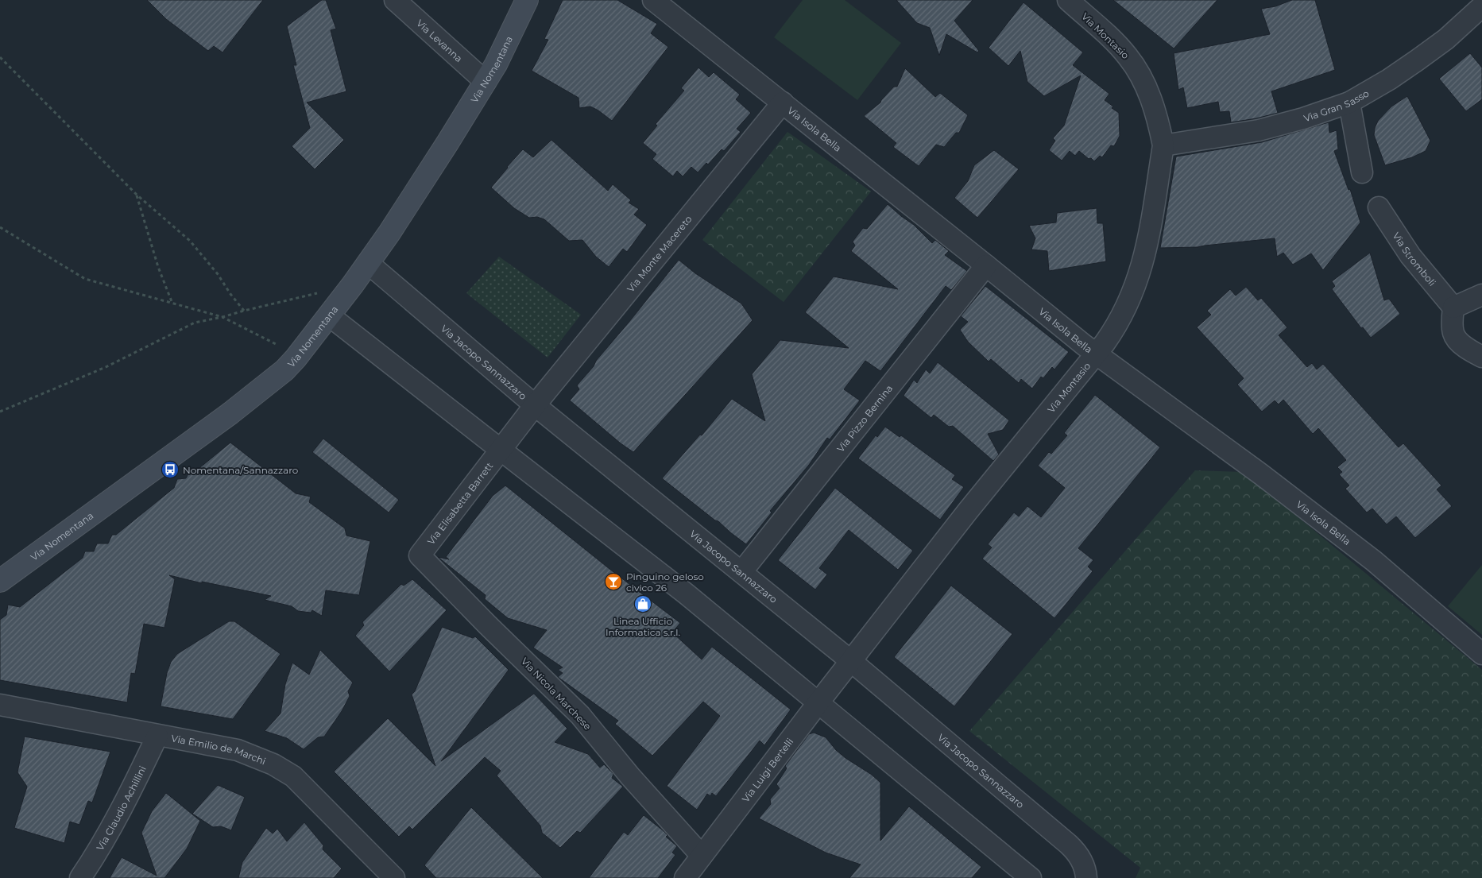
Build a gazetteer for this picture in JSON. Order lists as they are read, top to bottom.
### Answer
{
  "streets": {
    "main road": ["Via Nomentana"],
    "street": [
      "Via Montasio",
      "Via Levanna",
      "Via Gran Sasso",
      "Via Isola Bella",
      "Via Monte Macereto",
      "Via Stromboli",
      "Via Jacopo Sannazzaro",
      "Via Pizzo Bernina",
      "Via Elisabetta Barrett",
      "Via Nicola Marchese",
      "Via Emilio de Marchi",
      "Via Luigi Bertelli",
      "Via Claudio Achillini"
    ]
  },
  "crossings": [
    ["Via Montasio", "Via Gran Sasso"],
    ["Via Montasio", "Via Isola Bella"],
    ["Via Montasio", "Via Jacopo Sannazzaro"],
    ["Via Montasio", "Via Luigi Bertelli"],
    ["Via Levanna", "Via Nomentana"],
    ["Via Nomentana", "Via Jacopo Sannazzaro"],
    ["Via Isola Bella", "Via Monte Macereto"],
    ["Via Isola Bella", "Via Pizzo Bernina"],
    ["Via Monte Macereto", "Via Jacopo Sannazzaro"],
    ["Via Monte Macereto", "Via Elisabetta Barrett"],
    ["Via Jacopo Sannazzaro", "Via Pizzo Bernina"],
    ["Via Jacopo Sannazzaro", "Via Luigi Bertelli"],
    ["Via Elisabetta Barrett", "Via Nicola Marchese"],
    ["Via Nicola Marchese", "Via Luigi Bertelli"],
    ["Via Emilio de Marchi", "Via Claudio Achillini"]
  ],
  "places": {
    "bus stop": ["Nomentana/Sannazzaro"],
    "bar": ["Pinguino geloso civico 26"],
    "shop": ["Linea Ufficio Informatica s.r.l."]
  }
}
